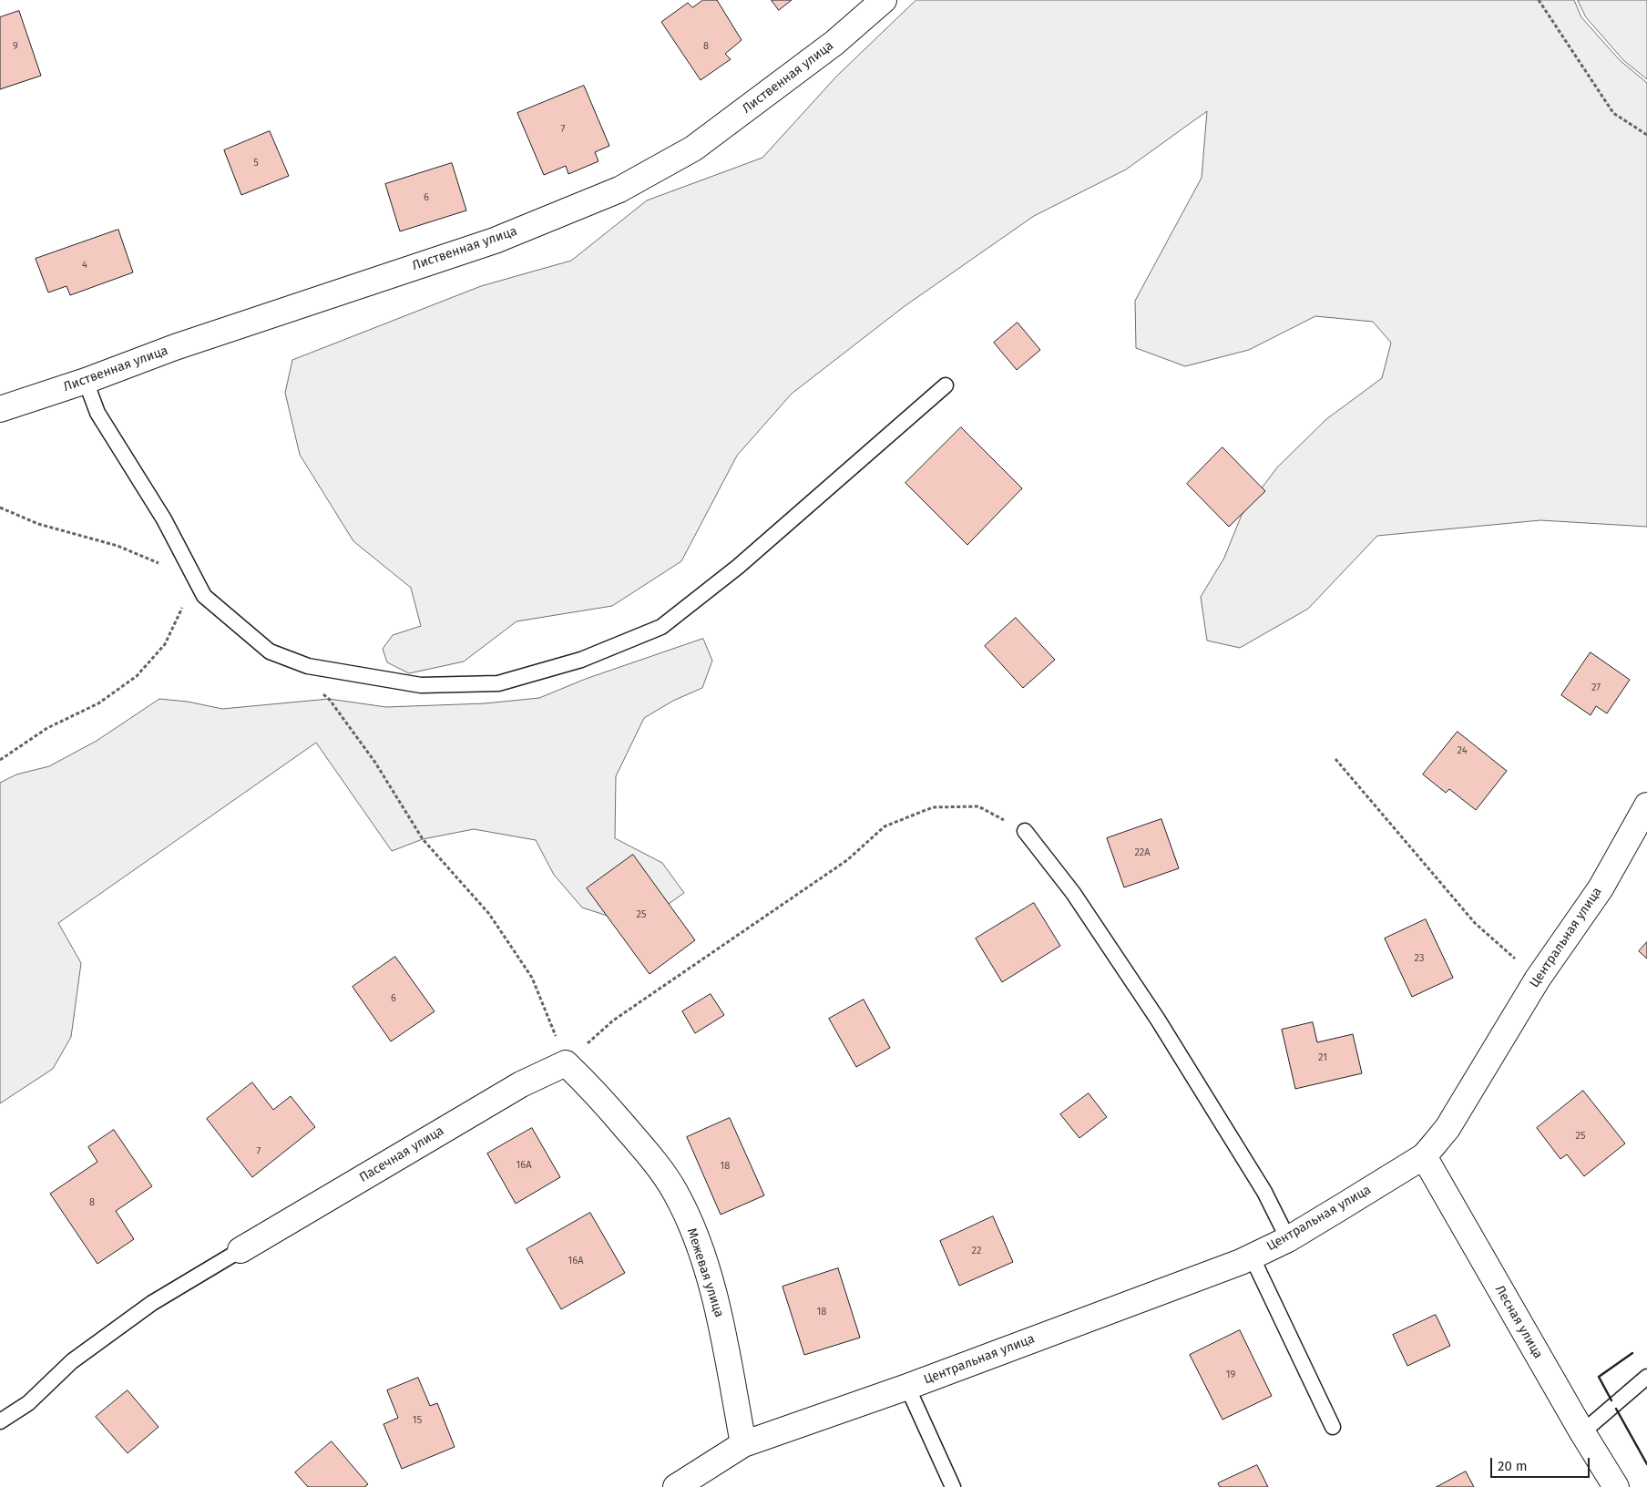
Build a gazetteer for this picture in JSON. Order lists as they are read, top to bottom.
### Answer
{
  "streets": {
    "street": [
      "Лиственная улица",
      "Центральная улица",
      "Пасечная улица",
      "Межевая улица",
      "Лесная улица"
    ]
  },
  "crossings": [
    ["Центральная улица", "Межевая улица"],
    ["Центральная улица", "Лесная улица"],
    ["Пасечная улица", "Межевая улица"]
  ],
  "house_numbers": [
    "9",
    "8",
    "7",
    "5",
    "6",
    "4",
    "27",
    "24",
    "22А",
    "25",
    "23",
    "6",
    "21",
    "25",
    "7",
    "16А",
    "18",
    "8",
    "22",
    "16А",
    "18",
    "19",
    "15"
  ],
  "scale_bar": "20 m"
}
